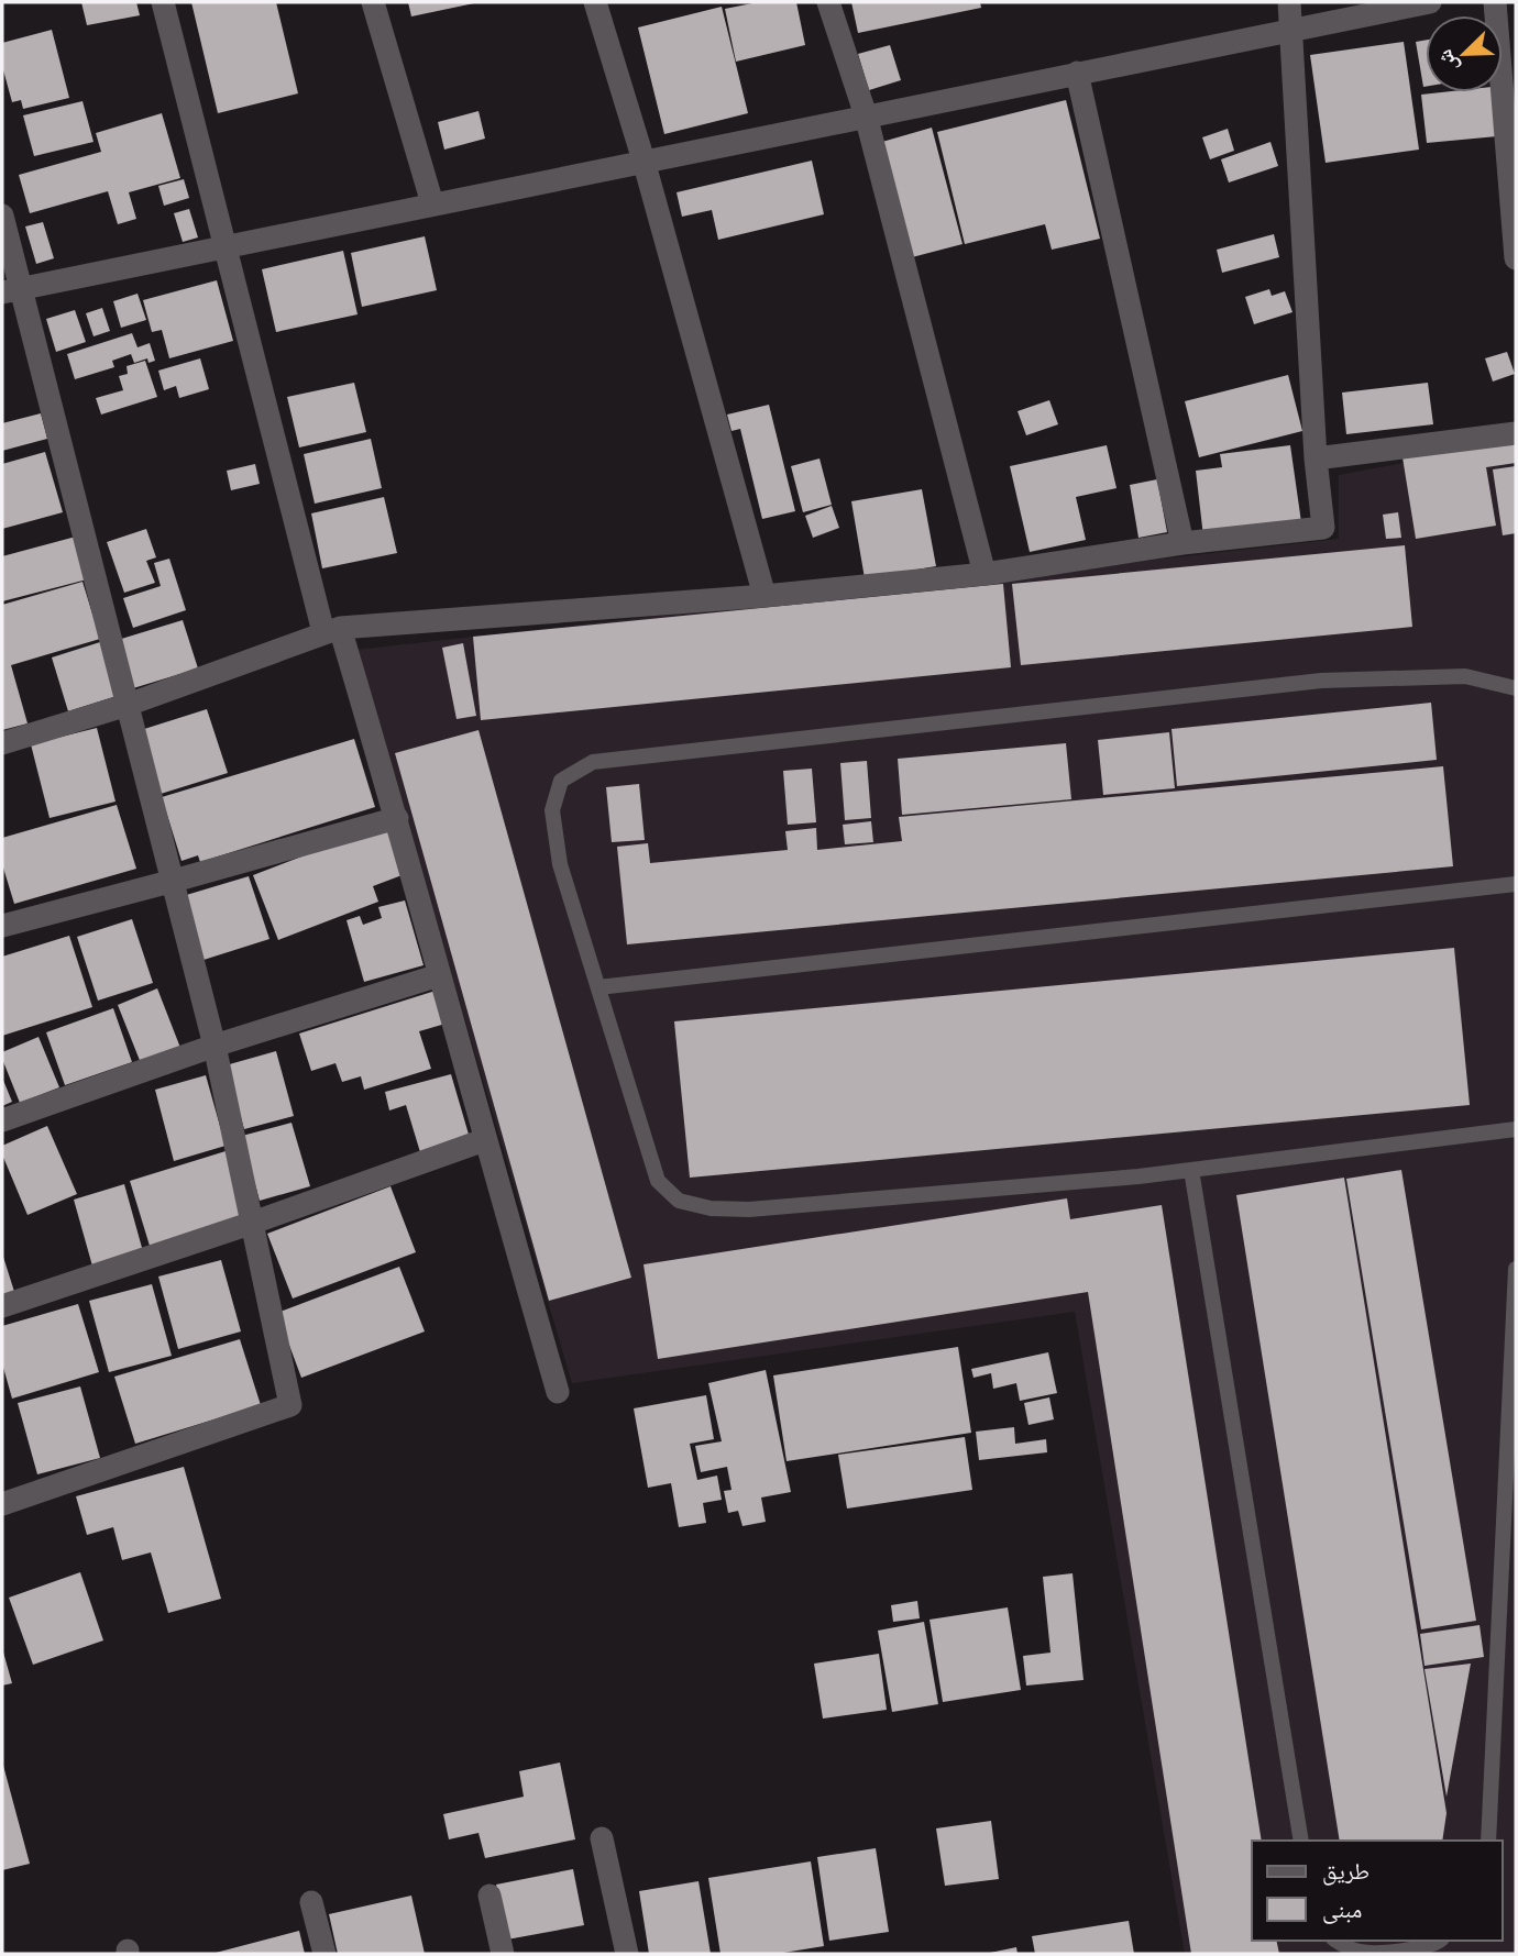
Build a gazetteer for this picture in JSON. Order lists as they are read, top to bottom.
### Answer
{
  "legend": ["طريق", "مبنى"],
  "north": "bottom left"
}
